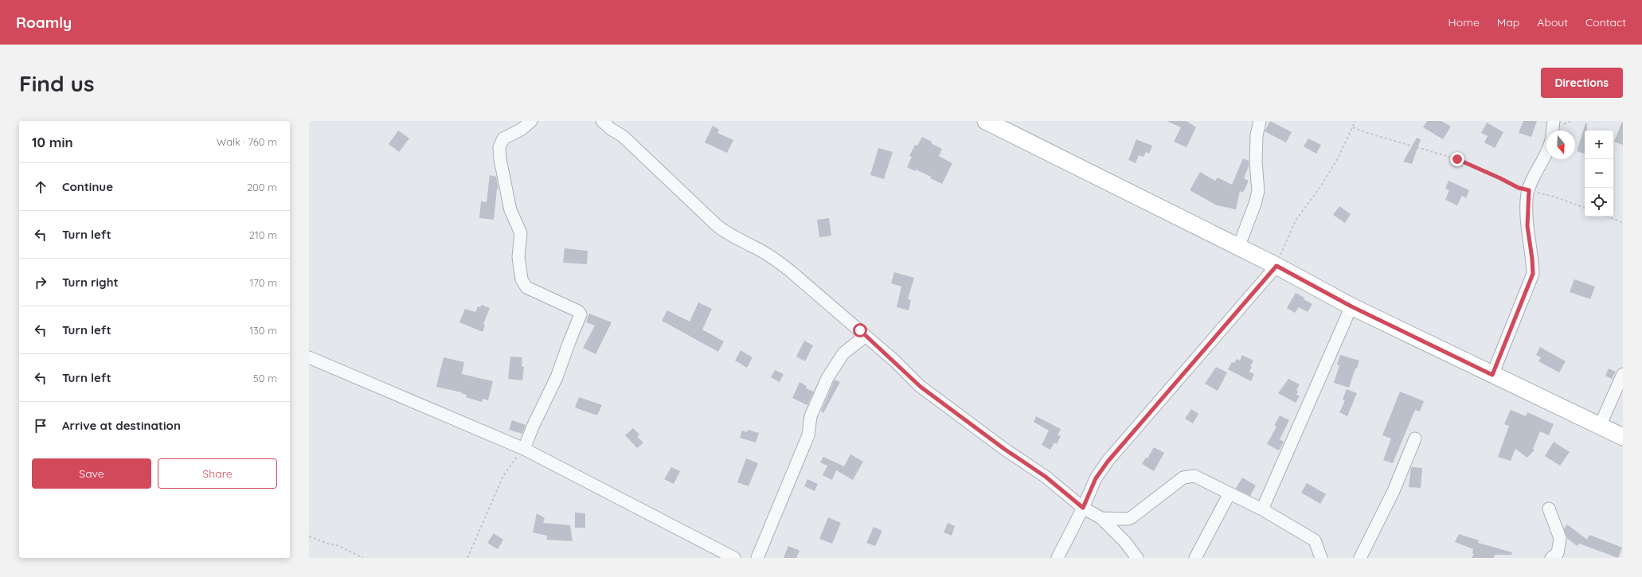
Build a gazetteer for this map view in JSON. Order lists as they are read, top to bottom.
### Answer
{
  "north": "bottom",
  "page": {
    "header": "Roamly",
    "nav": [
      "Home",
      "Map",
      "About",
      "Contact"
    ],
    "buttons": [
      "Directions",
      ["Save", "Share"]
    ],
    "title": "Find us",
    "heading": ["10 min", "Walk · 760 m"],
    "map_buttons": ["+", "−"],
    "list": [
      ["Continue", "200 m"],
      ["Turn left", "210 m"],
      ["Turn right", "170 m"],
      ["Turn left", "130 m"],
      ["Turn left", "50 m"],
      "Arrive at destination"
    ]
  }
}
